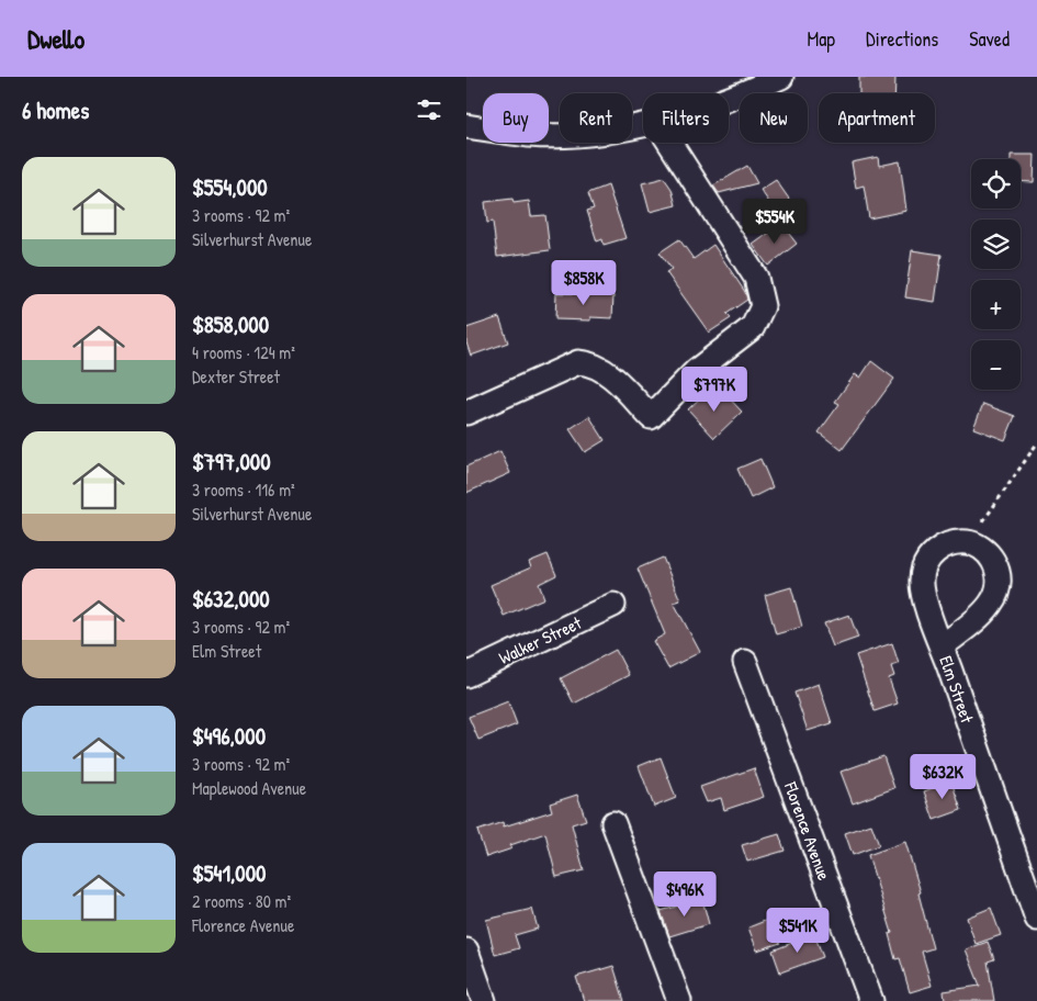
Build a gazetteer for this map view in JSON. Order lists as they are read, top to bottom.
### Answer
{
  "streets": {
    "street": ["Walker Street", "Elm Street", "Florence Avenue"]
  },
  "page": {
    "header": "Dwello",
    "nav": ["Map", "Directions", "Saved"],
    "heading": "6 homes",
    "chip": [
      "Buy",
      "Rent",
      "Filters",
      "New",
      "Apartment"
    ],
    "list": [
      {
        "name": "$554,000",
        "note": "3 rooms · 92 m² · Silverhurst Avenue"
      },
      {
        "name": "$858,000",
        "note": "4 rooms · 124 m² · Dexter Street"
      },
      {
        "name": "$797,000",
        "note": "3 rooms · 116 m² · Silverhurst Avenue"
      },
      {
        "name": "$632,000",
        "note": "3 rooms · 92 m² · Elm Street"
      },
      {
        "name": "$496,000",
        "note": "3 rooms · 92 m² · Maplewood Avenue"
      },
      {
        "name": "$541,000",
        "note": "2 rooms · 80 m² · Florence Avenue"
      }
    ],
    "map_buttons": ["+", "−"],
    "price": [
      "$554K",
      "$858K",
      "$797K",
      "$632K",
      "$496K",
      "$541K"
    ]
  }
}
